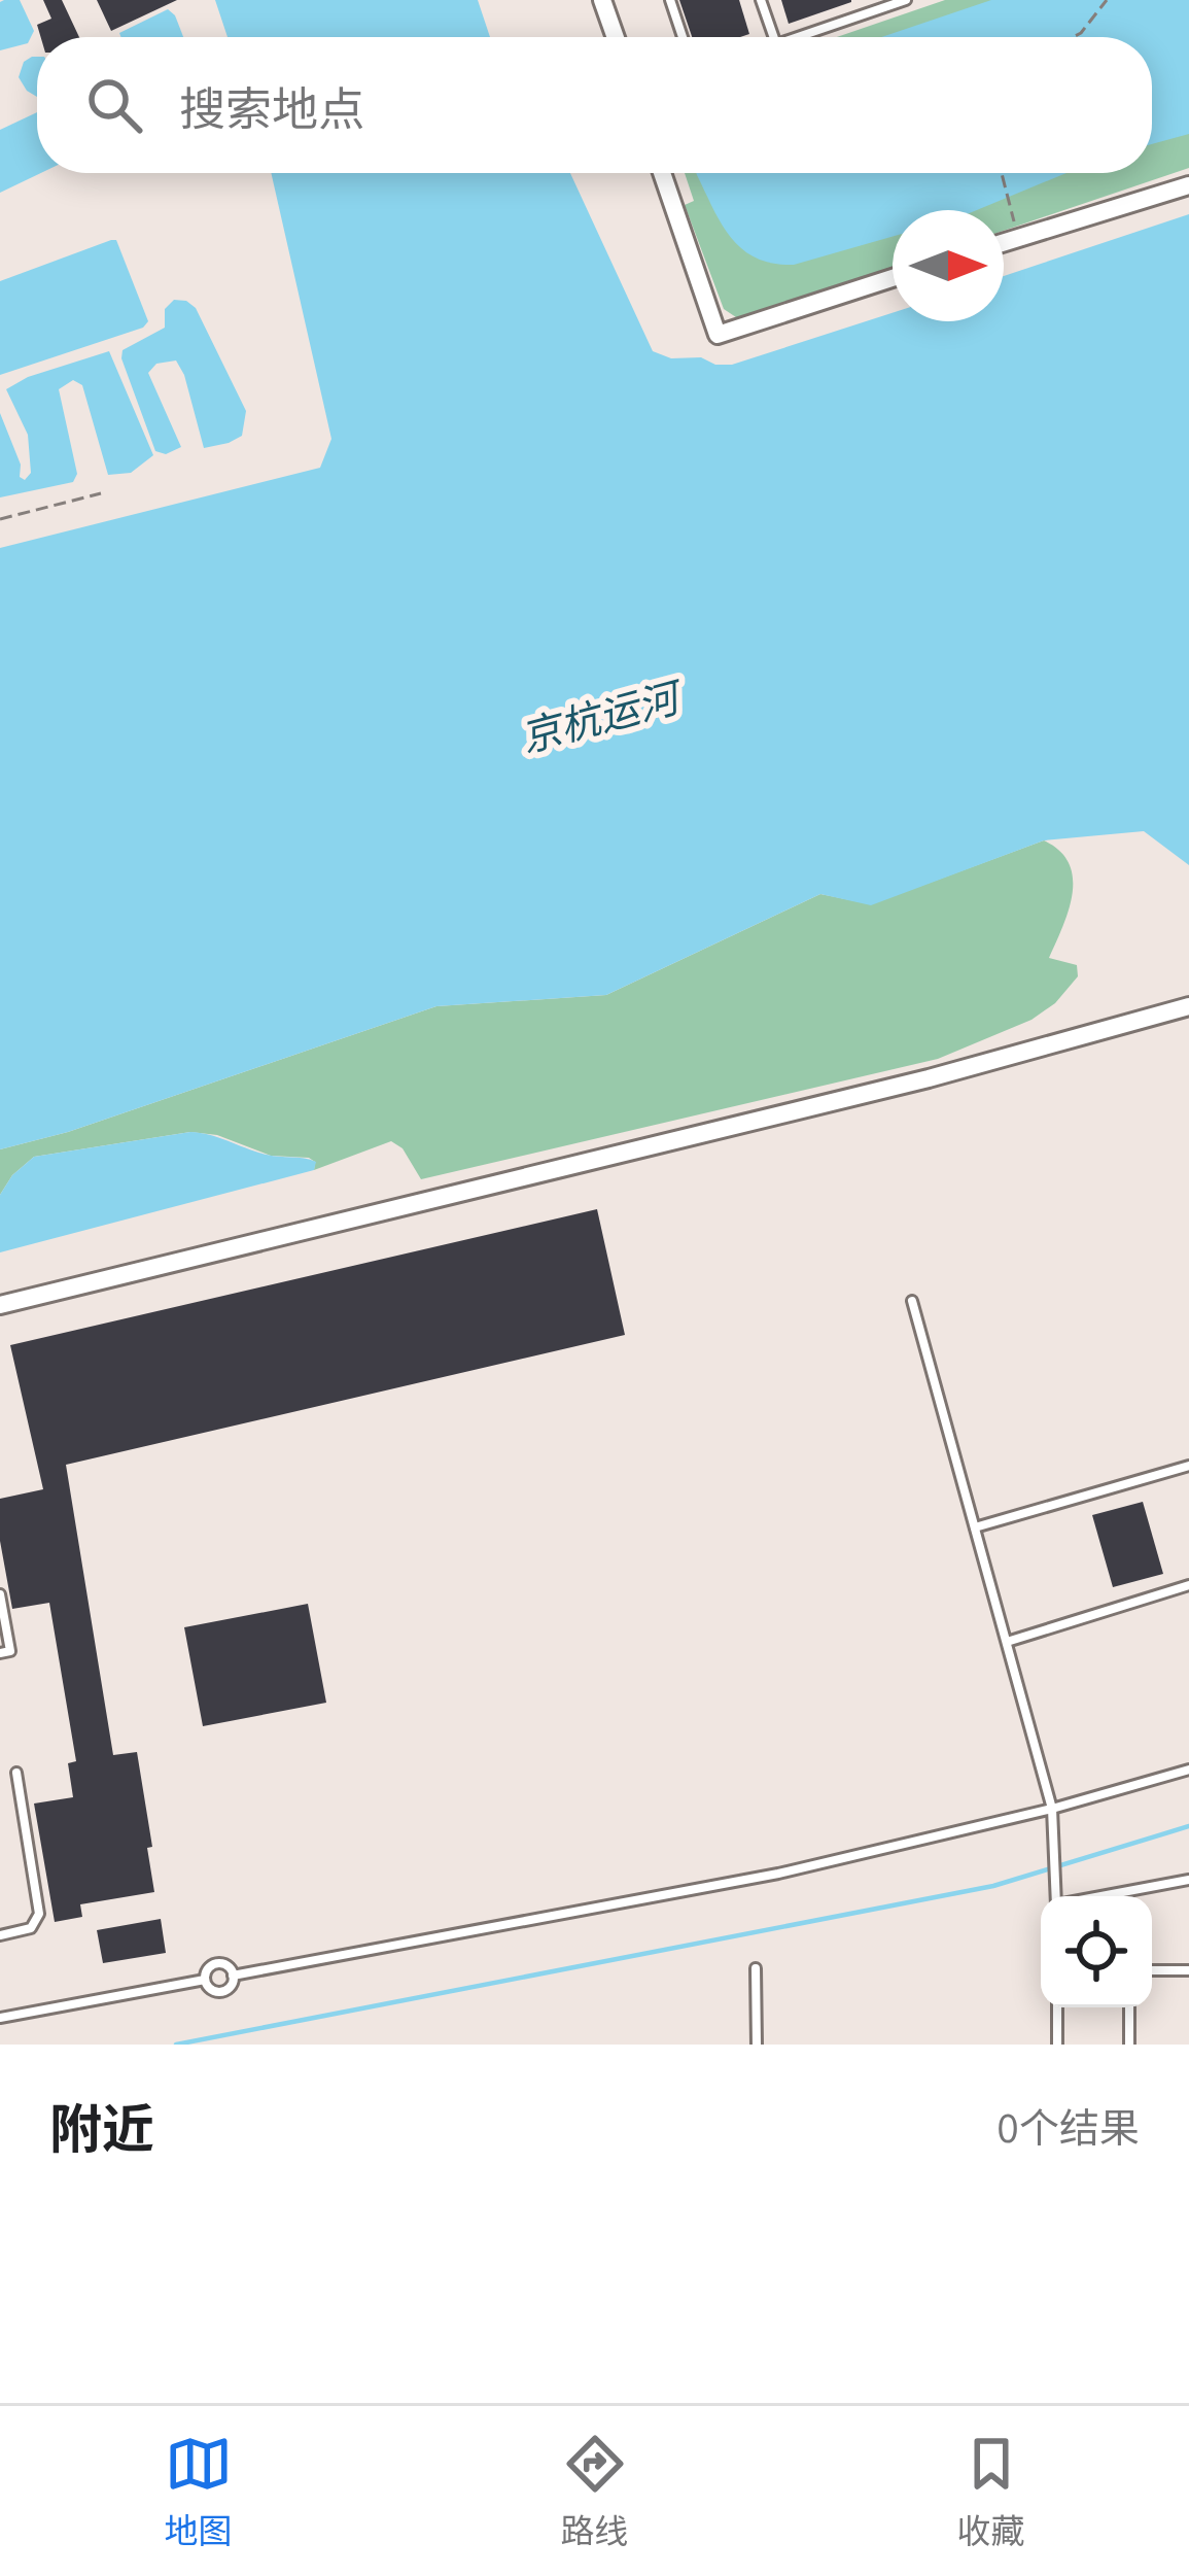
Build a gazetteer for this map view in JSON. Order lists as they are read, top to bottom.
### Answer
{
  "water": ["京杭运河"],
  "north": "right",
  "page": {
    "search": "搜索地点",
    "heading": ["附近", "0个结果"],
    "nav": ["地图", "路线", "收藏"]
  }
}
